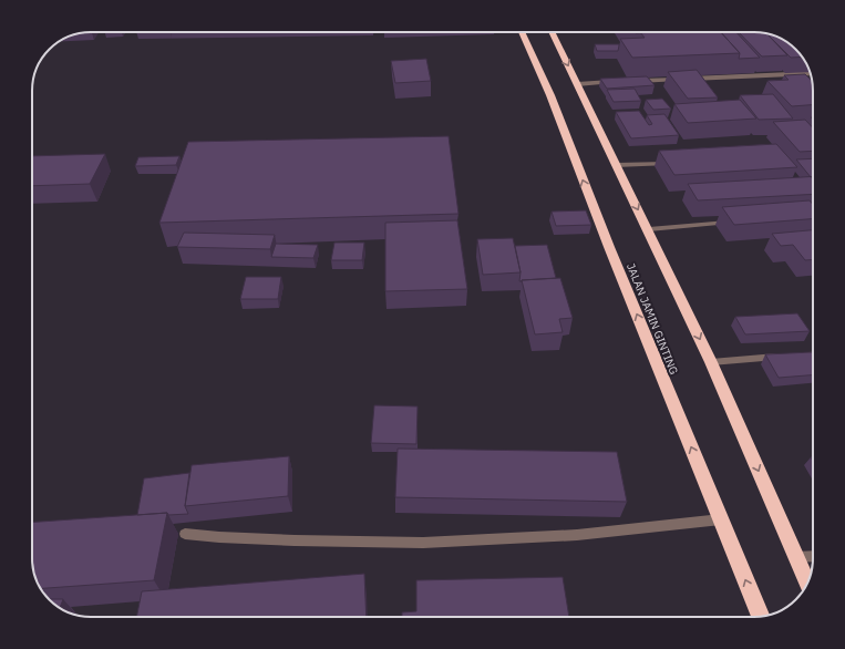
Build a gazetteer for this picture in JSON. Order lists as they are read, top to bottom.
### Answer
{
  "streets": {
    "highway": ["JALAN JAMIN GINTING"]
  }
}
